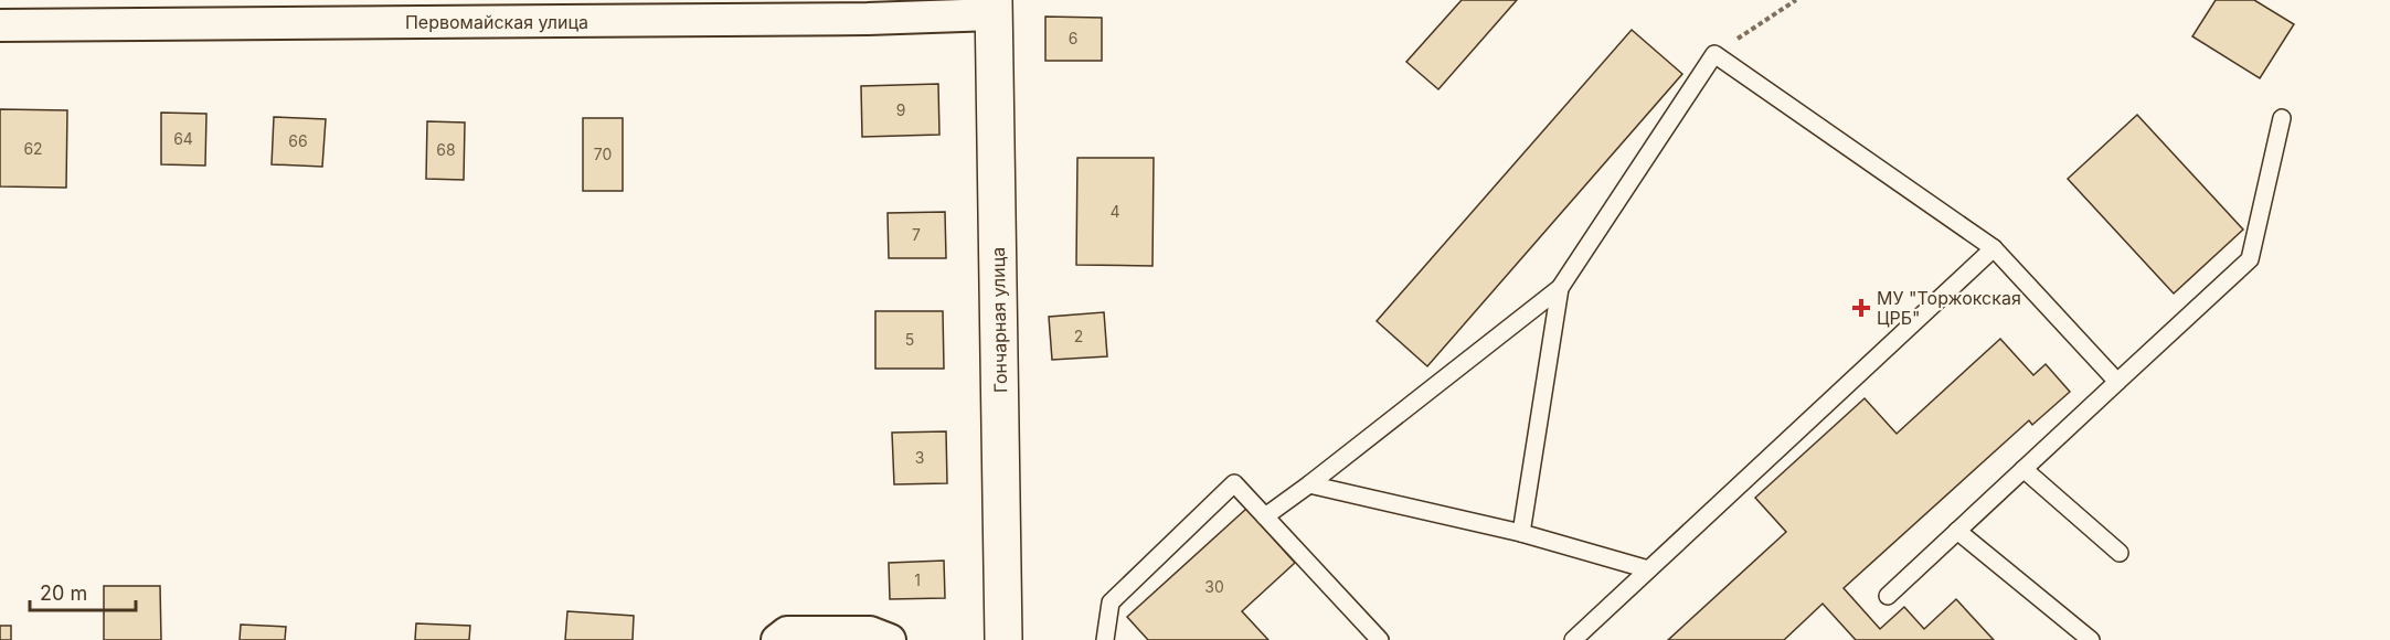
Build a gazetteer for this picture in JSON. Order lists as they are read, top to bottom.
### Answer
{
  "streets": {
    "street": ["Первомайская улица", "Гончарная улица"]
  },
  "crossings": [
    ["Первомайская улица", "Гончарная улица"]
  ],
  "places": {
    "health": ["МУ \"Торжокская ЦРБ\""]
  },
  "house_numbers": [
    "6",
    "9",
    "64",
    "66",
    "62",
    "68",
    "70",
    "4",
    "7",
    "2",
    "5",
    "3",
    "1",
    "30"
  ],
  "scale_bar": "20 m"
}
